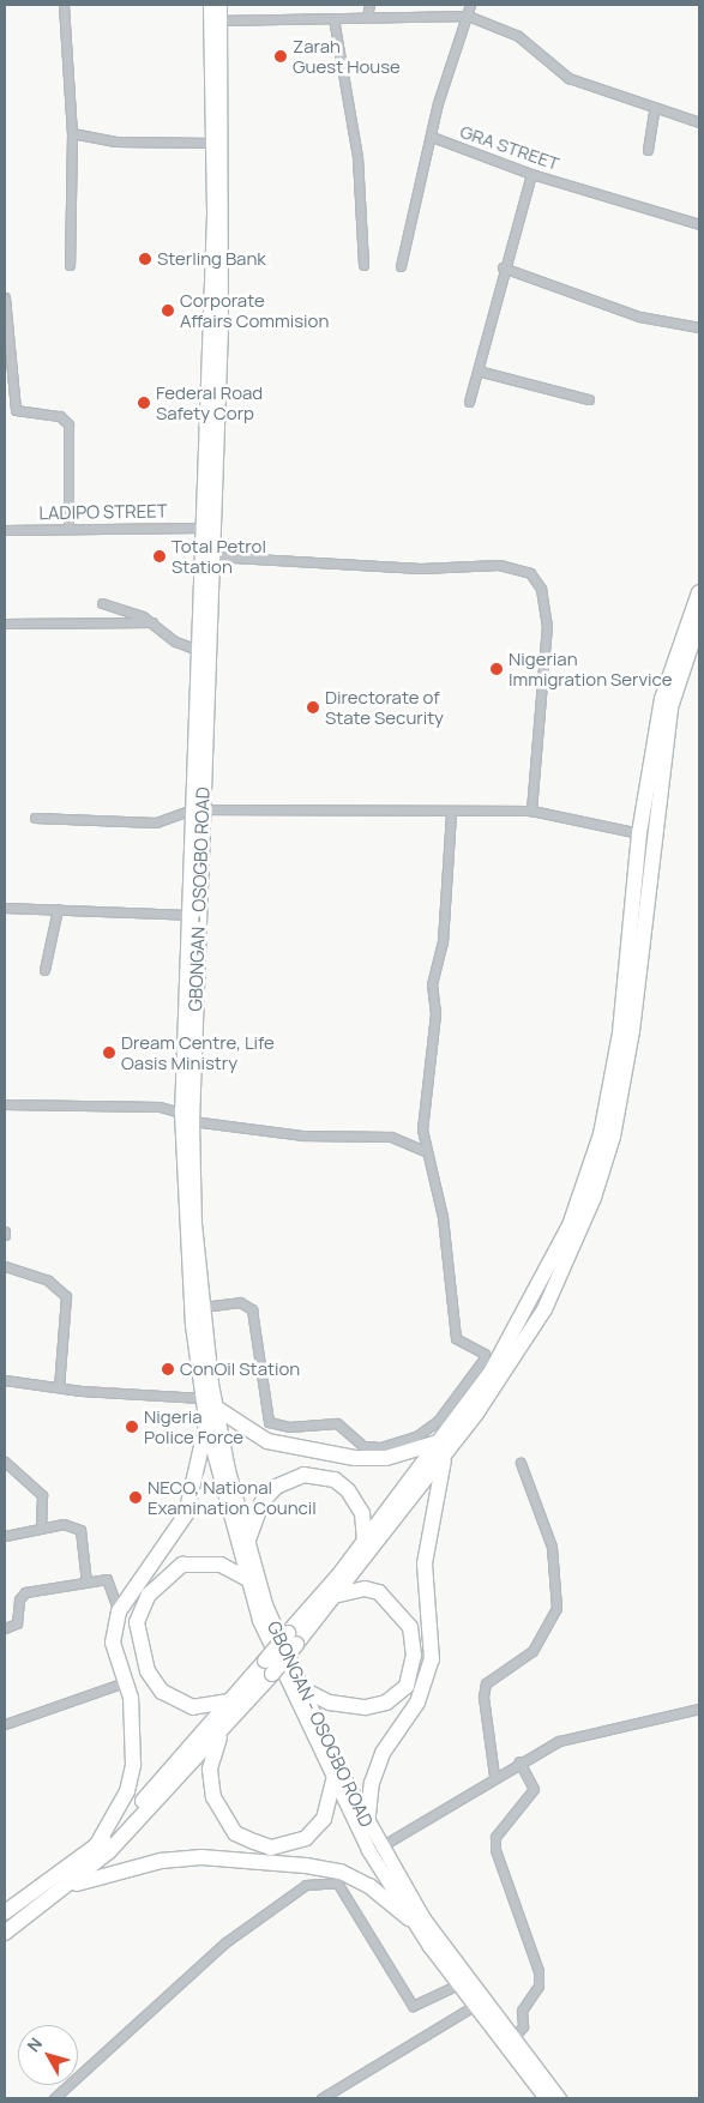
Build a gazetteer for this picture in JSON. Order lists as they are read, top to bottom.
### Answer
{
  "streets": {
    "main road": ["GBONGAN - OSOGBO ROAD"],
    "street": ["GRA STREET", "LADIPO STREET"]
  },
  "crossings": [
    ["LADIPO STREET", "GBONGAN - OSOGBO ROAD"]
  ],
  "places": [
    "Zarah Guest House",
    "Sterling Bank",
    "Corporate Affairs Commision",
    "Federal Road Safety Corp",
    "Total Petrol Station",
    "Nigerian Immigration Service",
    "Directorate of State Security",
    "Dream Centre, Life Oasis Ministry",
    "ConOil Station",
    "Nigeria Police Force",
    "NECO, National Examination Council"
  ],
  "north": "top left"
}
